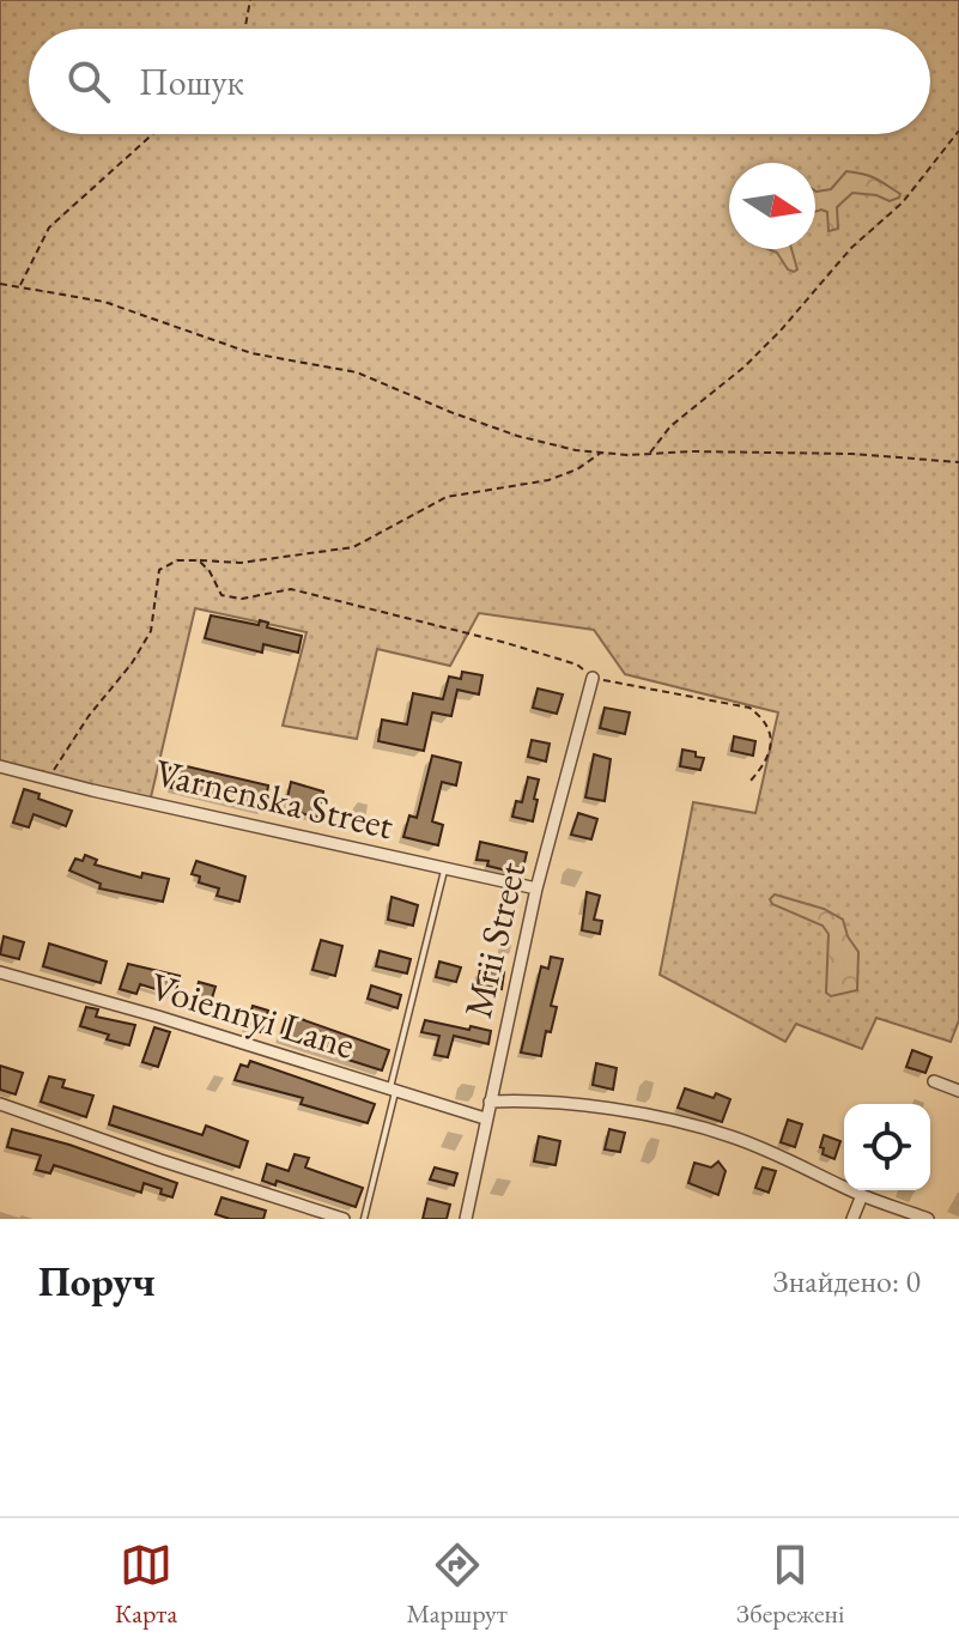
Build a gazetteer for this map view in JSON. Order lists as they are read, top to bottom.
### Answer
{
  "streets": {
    "street": ["Varnenska Street", "Mrii Street", "Voiennyi Lane"]
  },
  "crossings": [
    ["Varnenska Street", "Mrii Street"],
    ["Mrii Street", "Voiennyi Lane"]
  ],
  "north": "right",
  "page": {
    "search": "Пошук",
    "heading": ["Поруч", "Знайдено: 0"],
    "nav": ["Карта", "Маршрут", "Збережені"]
  }
}
